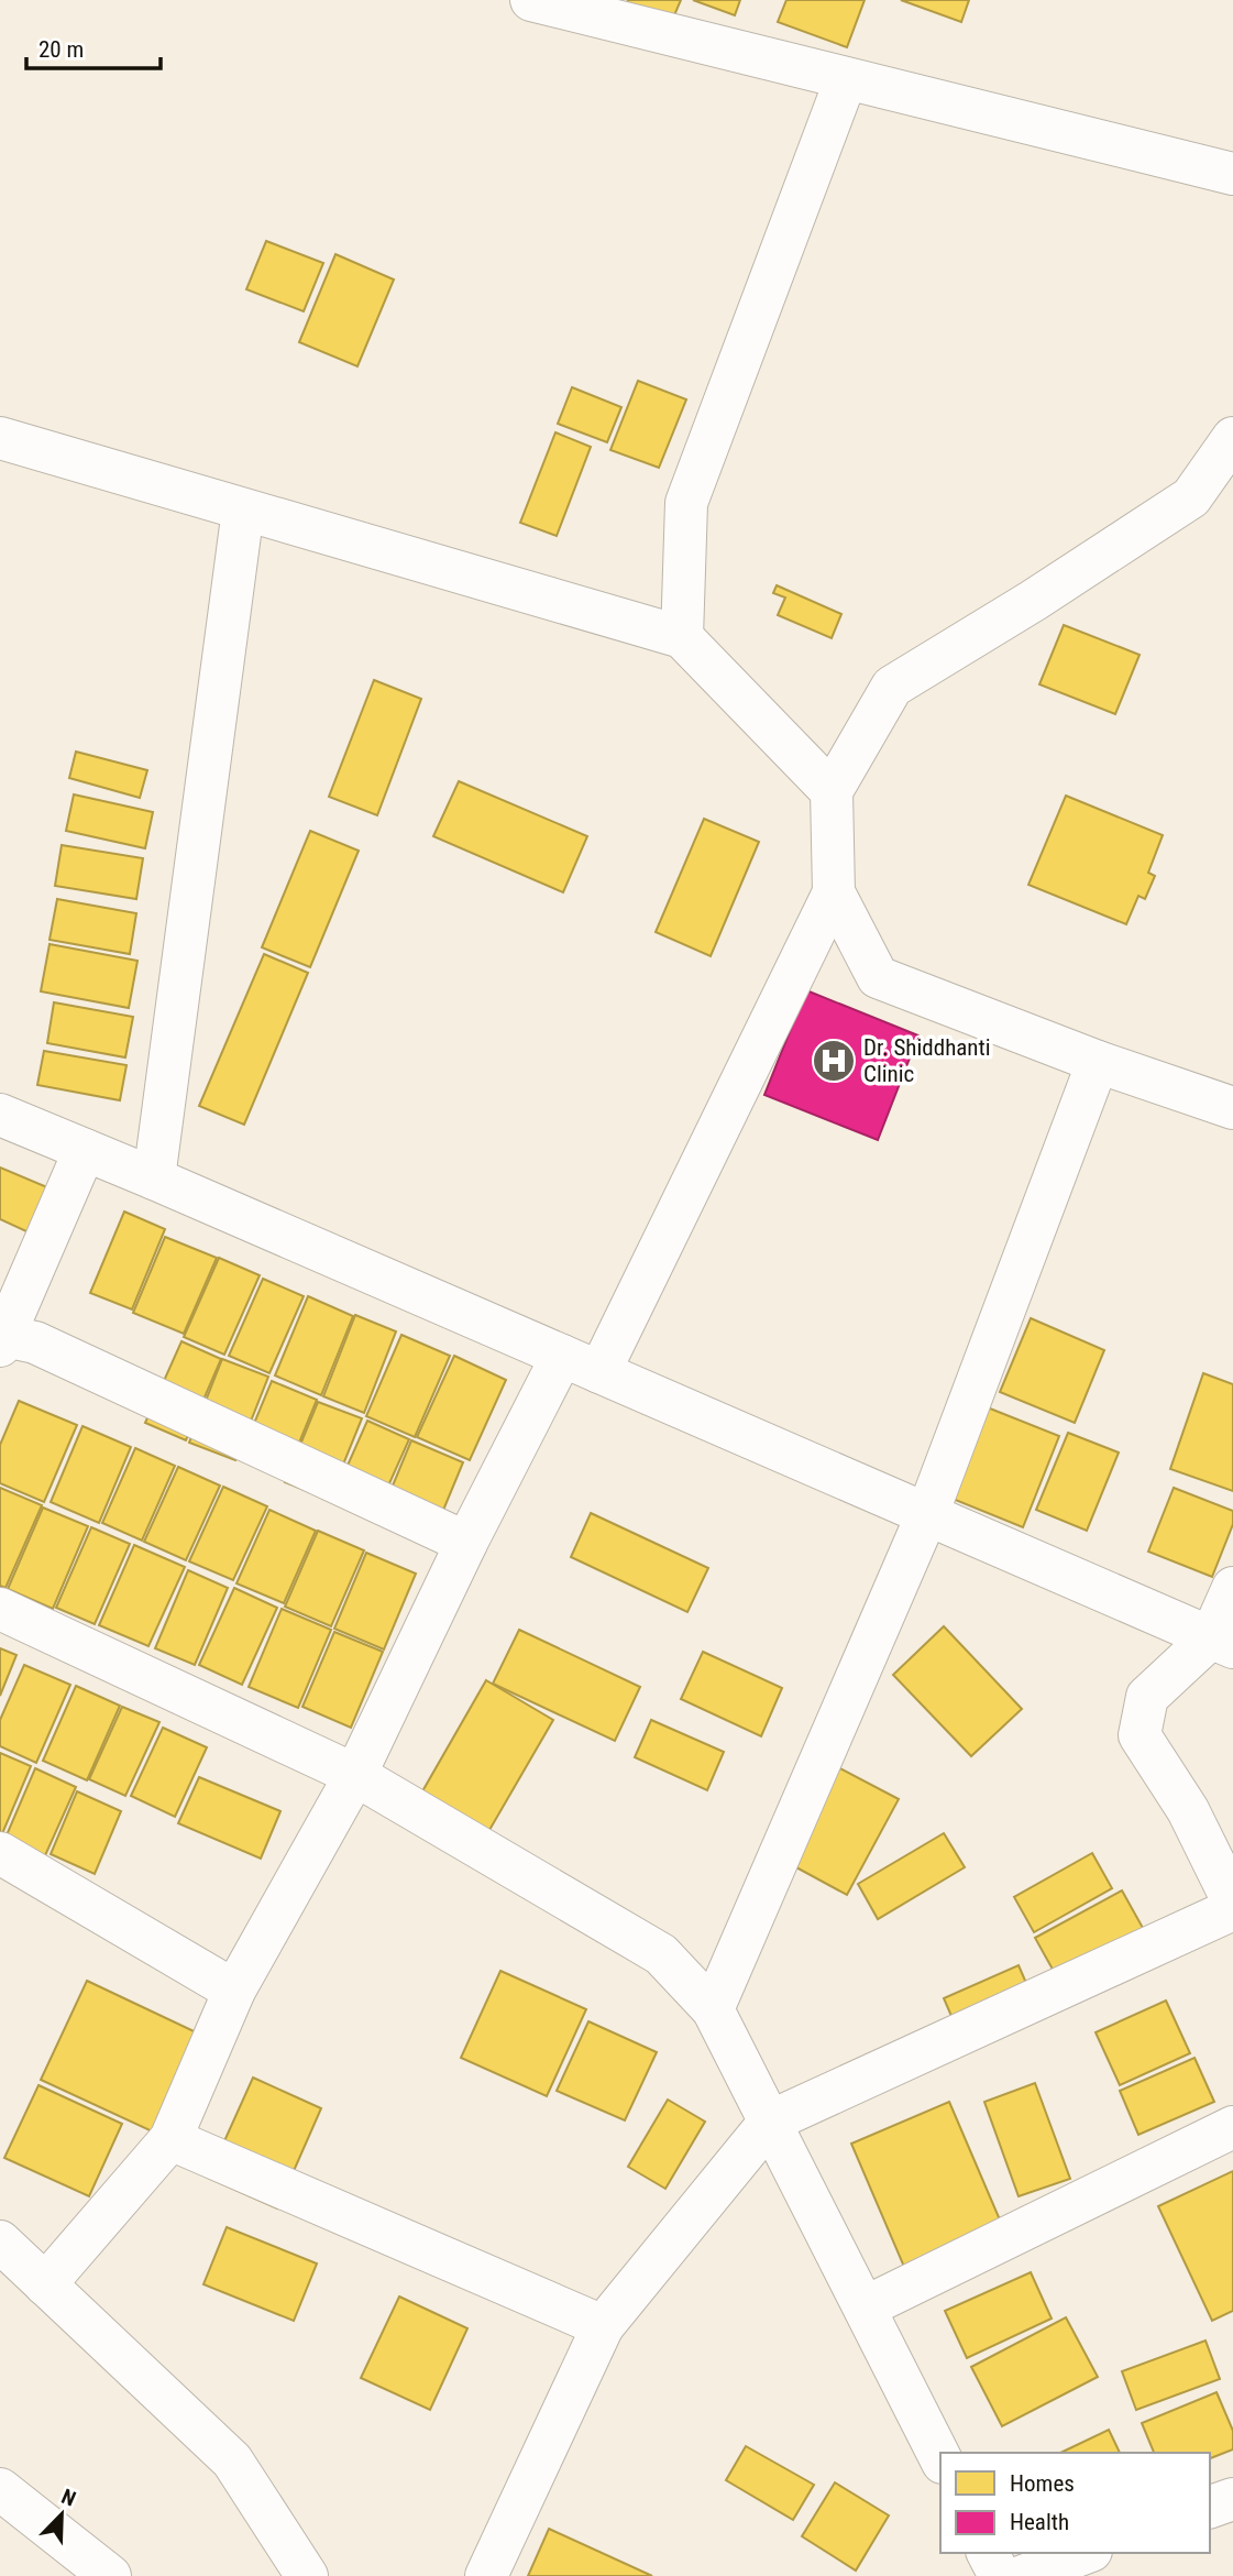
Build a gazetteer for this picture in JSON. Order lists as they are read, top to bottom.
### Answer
{
  "places": {
    "hospital": ["Dr. Shiddhanti Clinic"]
  },
  "legend": ["Homes", "Health"],
  "scale_bar": "20 m",
  "north": "top right"
}
